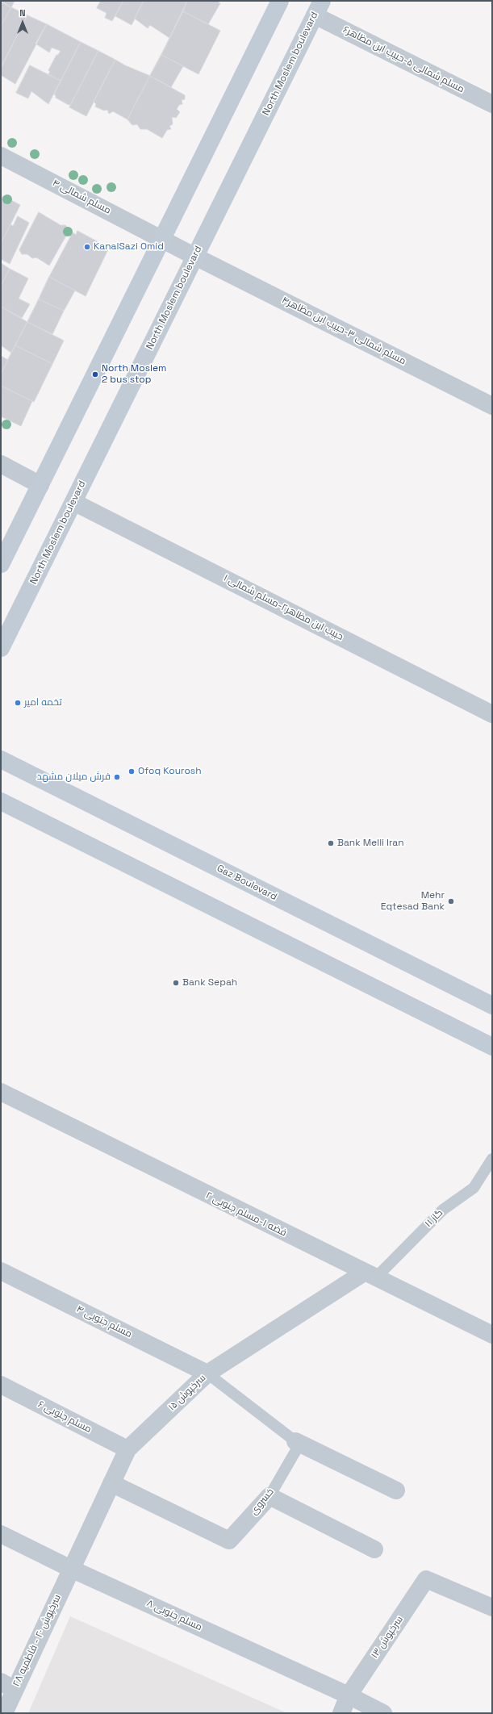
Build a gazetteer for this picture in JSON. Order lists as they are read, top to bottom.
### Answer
{
  "streets": {
    "street": [
      "مسلم شمالی ۵-حبیب ابن مظاهر۶",
      "North Moslem boulevard",
      "مسلم شمالی ۴",
      "مسلم شمالی ۳-حبیب ابن مظاهر۴",
      "حبیب ابن مظاهر۲-مسلم شمالی ۱",
      "Gaz Boulevard",
      "فضه ۱-مسلم جنوبی ۲",
      "مسلم جنوبی ۴",
      "سرخپوش ۱۵",
      "مسلم جنوبی ۶",
      "خسروی",
      "مسلم جنوبی ۸",
      "سرخپوش ۱۳",
      "سرخپوش ۲۰ - فاطمیه ۲۸"
    ],
    "lane": ["گاز ۱۱"]
  },
  "crossings": [
    ["مسلم شمالی ۵-حبیب ابن مظاهر۶", "North Moslem boulevard"],
    ["North Moslem boulevard", "مسلم شمالی ۴"],
    ["North Moslem boulevard", "مسلم شمالی ۳-حبیب ابن مظاهر۴"],
    ["North Moslem boulevard", "حبیب ابن مظاهر۲-مسلم شمالی ۱"],
    ["مسلم شمالی ۴", "مسلم شمالی ۳-حبیب ابن مظاهر۴"],
    ["فضه ۱-مسلم جنوبی ۲", "گاز ۱۱"],
    ["فضه ۱-مسلم جنوبی ۲", "سرخپوش ۱۵"],
    ["گاز ۱۱", "سرخپوش ۱۵"],
    ["مسلم جنوبی ۴", "سرخپوش ۱۵"],
    ["سرخپوش ۱۵", "مسلم جنوبی ۶"],
    ["سرخپوش ۱۵", "خسروی"],
    ["سرخپوش ۱۵", "مسلم جنوبی ۸"],
    ["سرخپوش ۱۵", "سرخپوش ۲۰ - فاطمیه ۲۸"],
    ["مسلم جنوبی ۸", "سرخپوش ۱۳"],
    ["مسلم جنوبی ۸", "سرخپوش ۲۰ - فاطمیه ۲۸"]
  ],
  "places": [
    "KanalSazi Omid",
    "North Moslem 2 bus stop",
    "تخمه امیر",
    "Ofoq Kourosh",
    "فرش میلان مشهد",
    "Bank Melli Iran",
    "Mehr Eqtesad Bank",
    "Bank Sepah"
  ],
  "north": "top"
}
